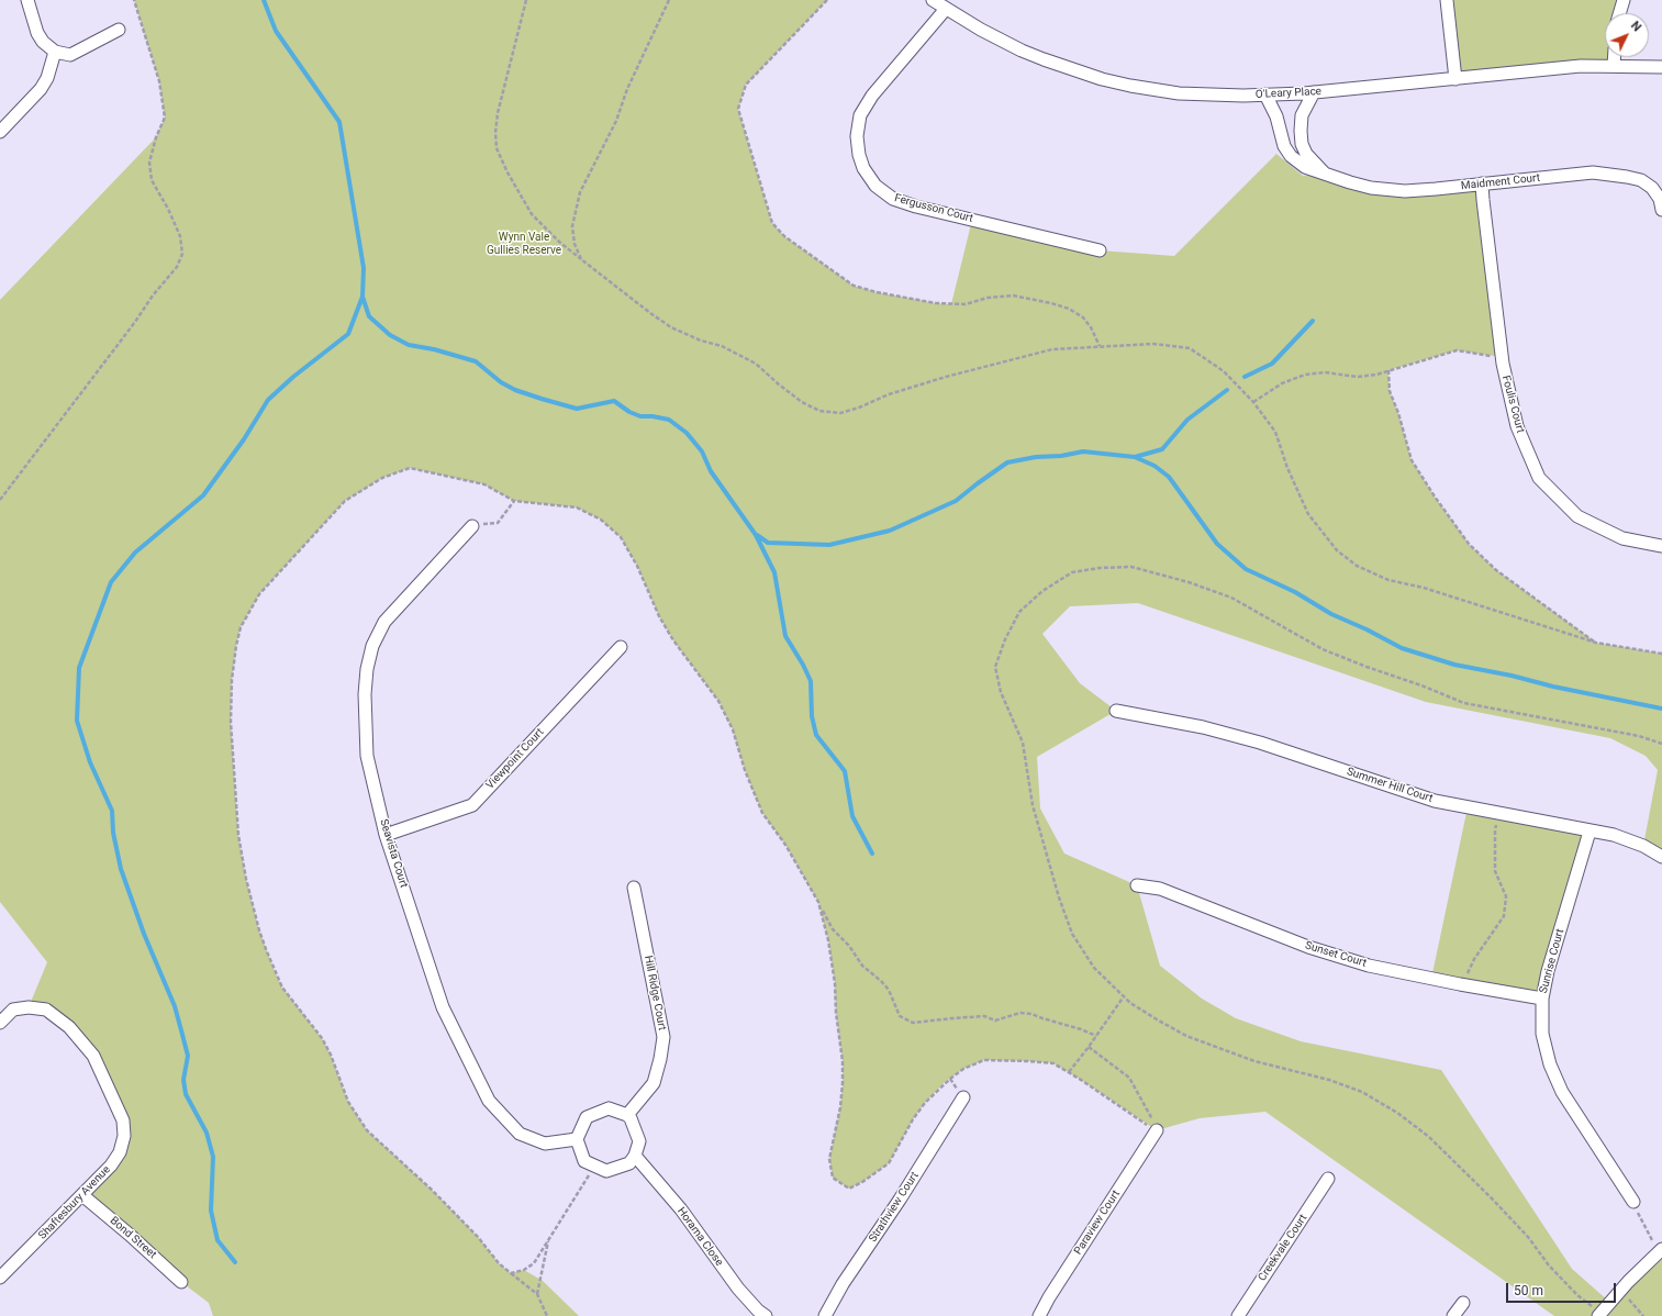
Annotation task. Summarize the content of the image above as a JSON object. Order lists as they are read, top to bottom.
{
  "streets": {
    "street": [
      "O'Leary Place",
      "Maidment Court",
      "Fergusson Court",
      "Foulis Court",
      "Viewpoint Court",
      "Summer Hill Court",
      "Seavista Court",
      "Sunset Court",
      "Sunrise Court",
      "Hill Ridge Court",
      "Shaftesbury Avenue",
      "Strathview Court",
      "Paraview Court",
      "Horama Close",
      "Bond Street",
      "Creekvale Court"
    ]
  },
  "crossings": [
    ["O'Leary Place", "Maidment Court"],
    ["O'Leary Place", "Fergusson Court"],
    ["Maidment Court", "Foulis Court"],
    ["Viewpoint Court", "Seavista Court"],
    ["Summer Hill Court", "Sunrise Court"],
    ["Seavista Court", "Hill Ridge Court"],
    ["Seavista Court", "Horama Close"],
    ["Sunset Court", "Sunrise Court"],
    ["Hill Ridge Court", "Horama Close"],
    ["Shaftesbury Avenue", "Bond Street"]
  ],
  "parks": ["Wynn Vale Gullies Reserve"],
  "scale_bar": "50 m",
  "north": "top right"
}
